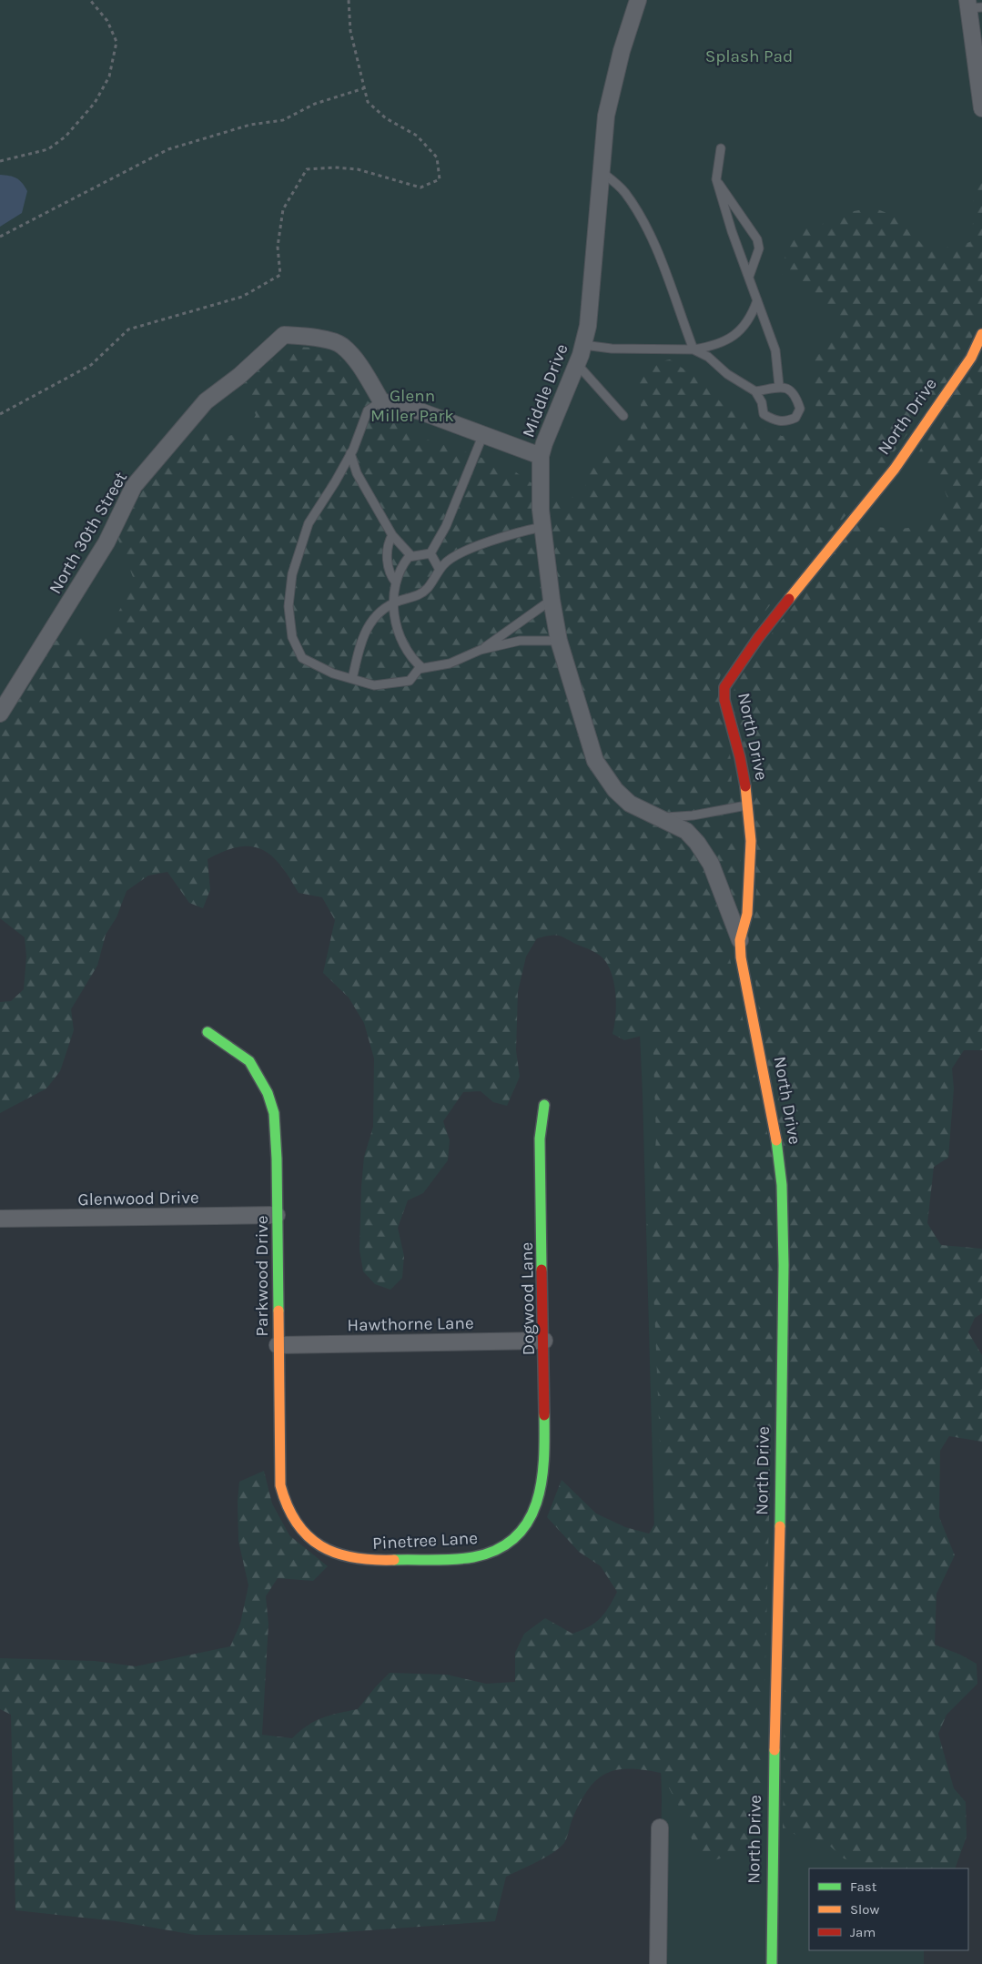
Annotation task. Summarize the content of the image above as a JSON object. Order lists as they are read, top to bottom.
{
  "streets": {
    "street": [
      "Middle Drive",
      "North Drive",
      "North 30th Street",
      "Glenwood Drive",
      "Parkwood Drive",
      "Dogwood Lane",
      "Hawthorne Lane",
      "Pinetree Lane"
    ]
  },
  "crossings": [
    ["Middle Drive", "North Drive"],
    ["Glenwood Drive", "Parkwood Drive"],
    ["Parkwood Drive", "Hawthorne Lane"],
    ["Parkwood Drive", "Pinetree Lane"],
    ["Dogwood Lane", "Hawthorne Lane"],
    ["Dogwood Lane", "Pinetree Lane"]
  ],
  "parks": ["Splash Pad", "Glenn Miller Park"],
  "legend": ["Fast", "Slow", "Jam"]
}
